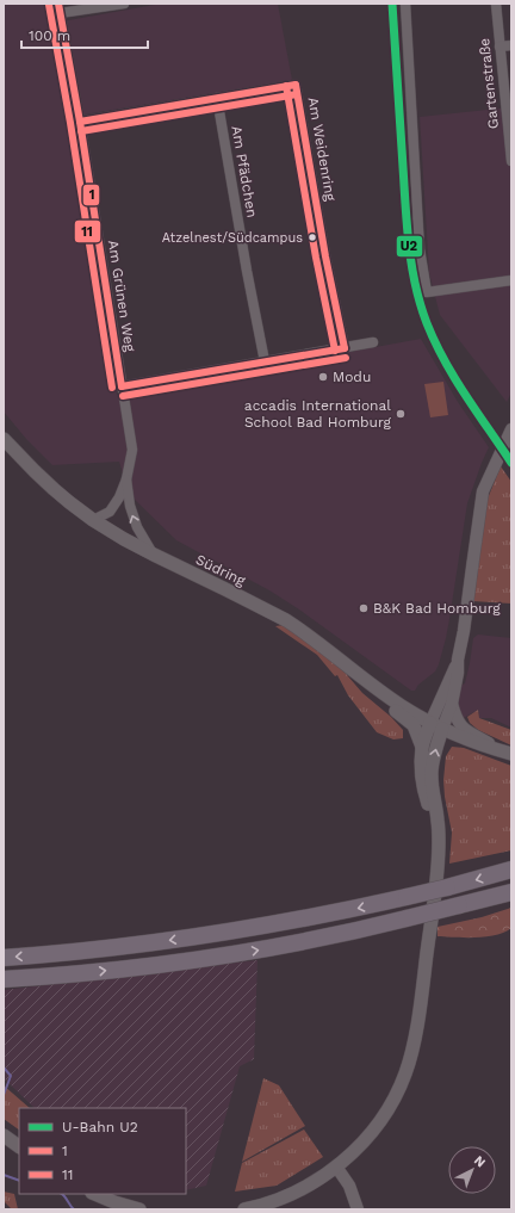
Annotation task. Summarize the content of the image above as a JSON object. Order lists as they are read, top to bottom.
{
  "streets": {
    "main road": ["Südring"],
    "street": [
      "Gartenstraße",
      "Am Weidenring",
      "Am Pfädchen",
      "Am Grünen Weg"
    ]
  },
  "crossings": [
    ["Am Weidenring", "Am Pfädchen"],
    ["Am Weidenring", "Am Grünen Weg"],
    ["Am Grünen Weg", "Südring"]
  ],
  "places": [
    "Atzelnest/Südcampus",
    "Modu",
    "accadis International School Bad Homburg",
    "B&K Bad Homburg"
  ],
  "lines": ["metro line U2", "transit line 1", "transit line 11"],
  "legend": ["U-Bahn U2", "1", "11"],
  "scale_bar": "100 m",
  "north": "top right"
}
